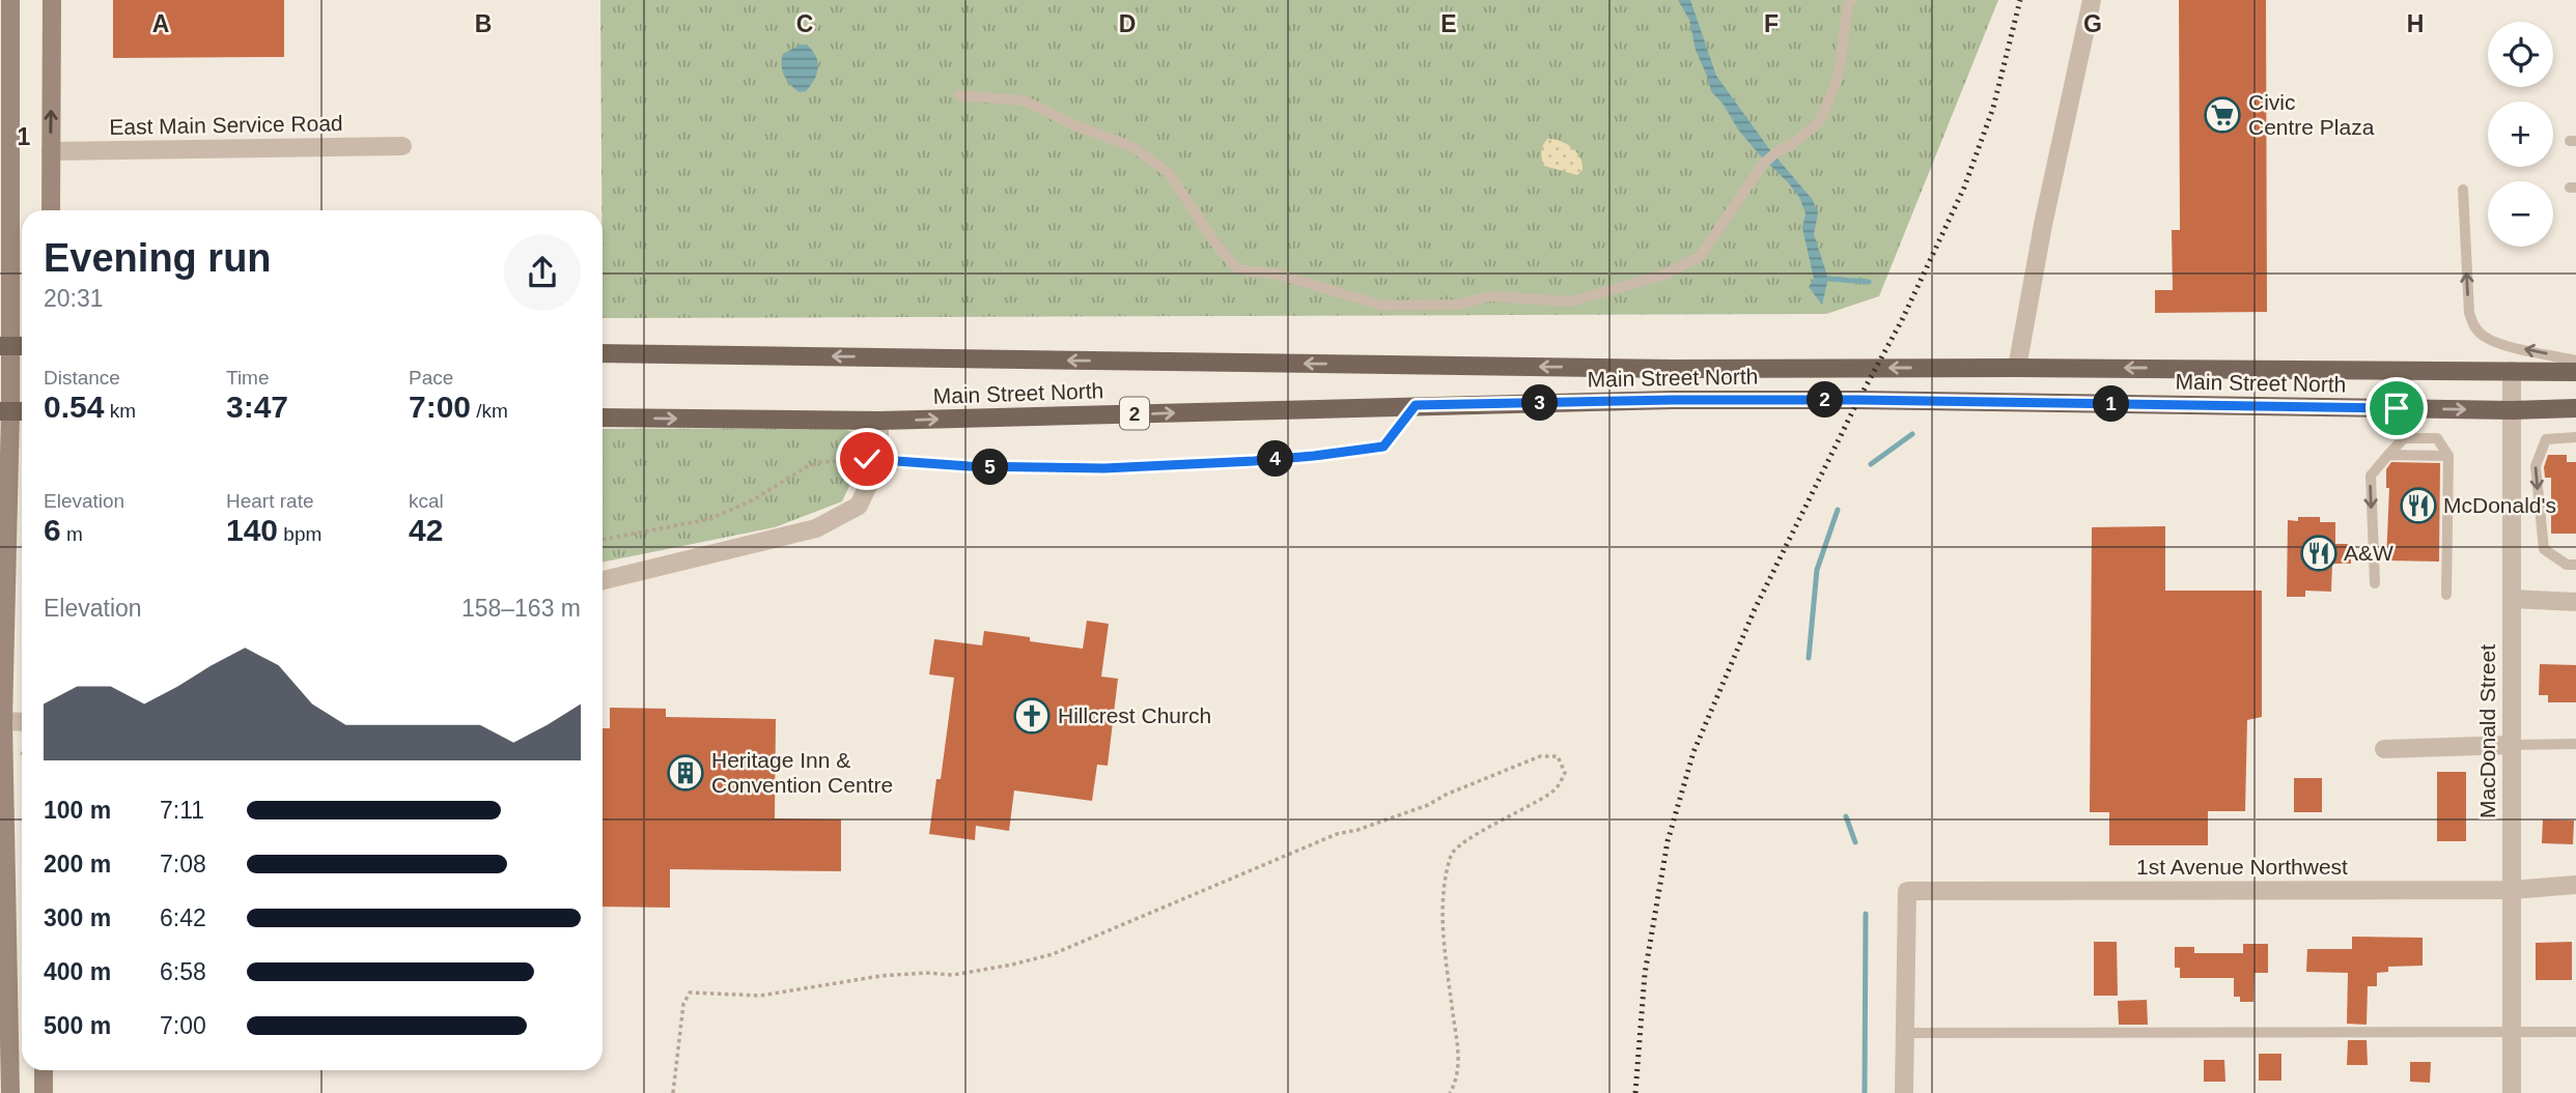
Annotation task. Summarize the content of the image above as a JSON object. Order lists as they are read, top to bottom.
{
  "streets": {
    "main road": ["Main Street North", "2"],
    "street": ["East Main Service Road", "MacDonald Street", "1st Avenue Northwest"]
  },
  "crossings": [
    ["Main Street North", "MacDonald Street"],
    ["MacDonald Street", "1st Avenue Northwest"]
  ],
  "places": {
    "supermarket": ["Civic Centre Plaza"],
    "restaurant": ["McDonald's", "A&W"],
    "church": ["Hillcrest Church"],
    "building": ["Heritage Inn & Convention Centre"]
  },
  "page": {
    "map_buttons": ["+", "−"],
    "heading": ["Evening run", "20:31"],
    "stats": [
      ["Distance", "0.54 km"],
      ["Time", "3:47"],
      ["Pace", "7:00 /km"],
      ["Elevation", "6 m"],
      ["Heart rate", "140 bpm"],
      ["kcal", "42"]
    ],
    "pins": [
      "2",
      "3",
      "1",
      "4",
      "5"
    ],
    "chart": ["Elevation", "158–163 m"],
    "list": [
      {
        "name": "100 m",
        "note": "7:11"
      },
      {
        "name": "200 m",
        "note": "7:08"
      },
      {
        "name": "300 m",
        "note": "6:42"
      },
      {
        "name": "400 m",
        "note": "6:58"
      },
      {
        "name": "500 m",
        "note": "7:00"
      }
    ]
  },
  "grid": {
    "columns": [
      "A",
      "B",
      "C",
      "D",
      "E",
      "F",
      "G",
      "H"
    ],
    "rows": ["1"]
  }
}
